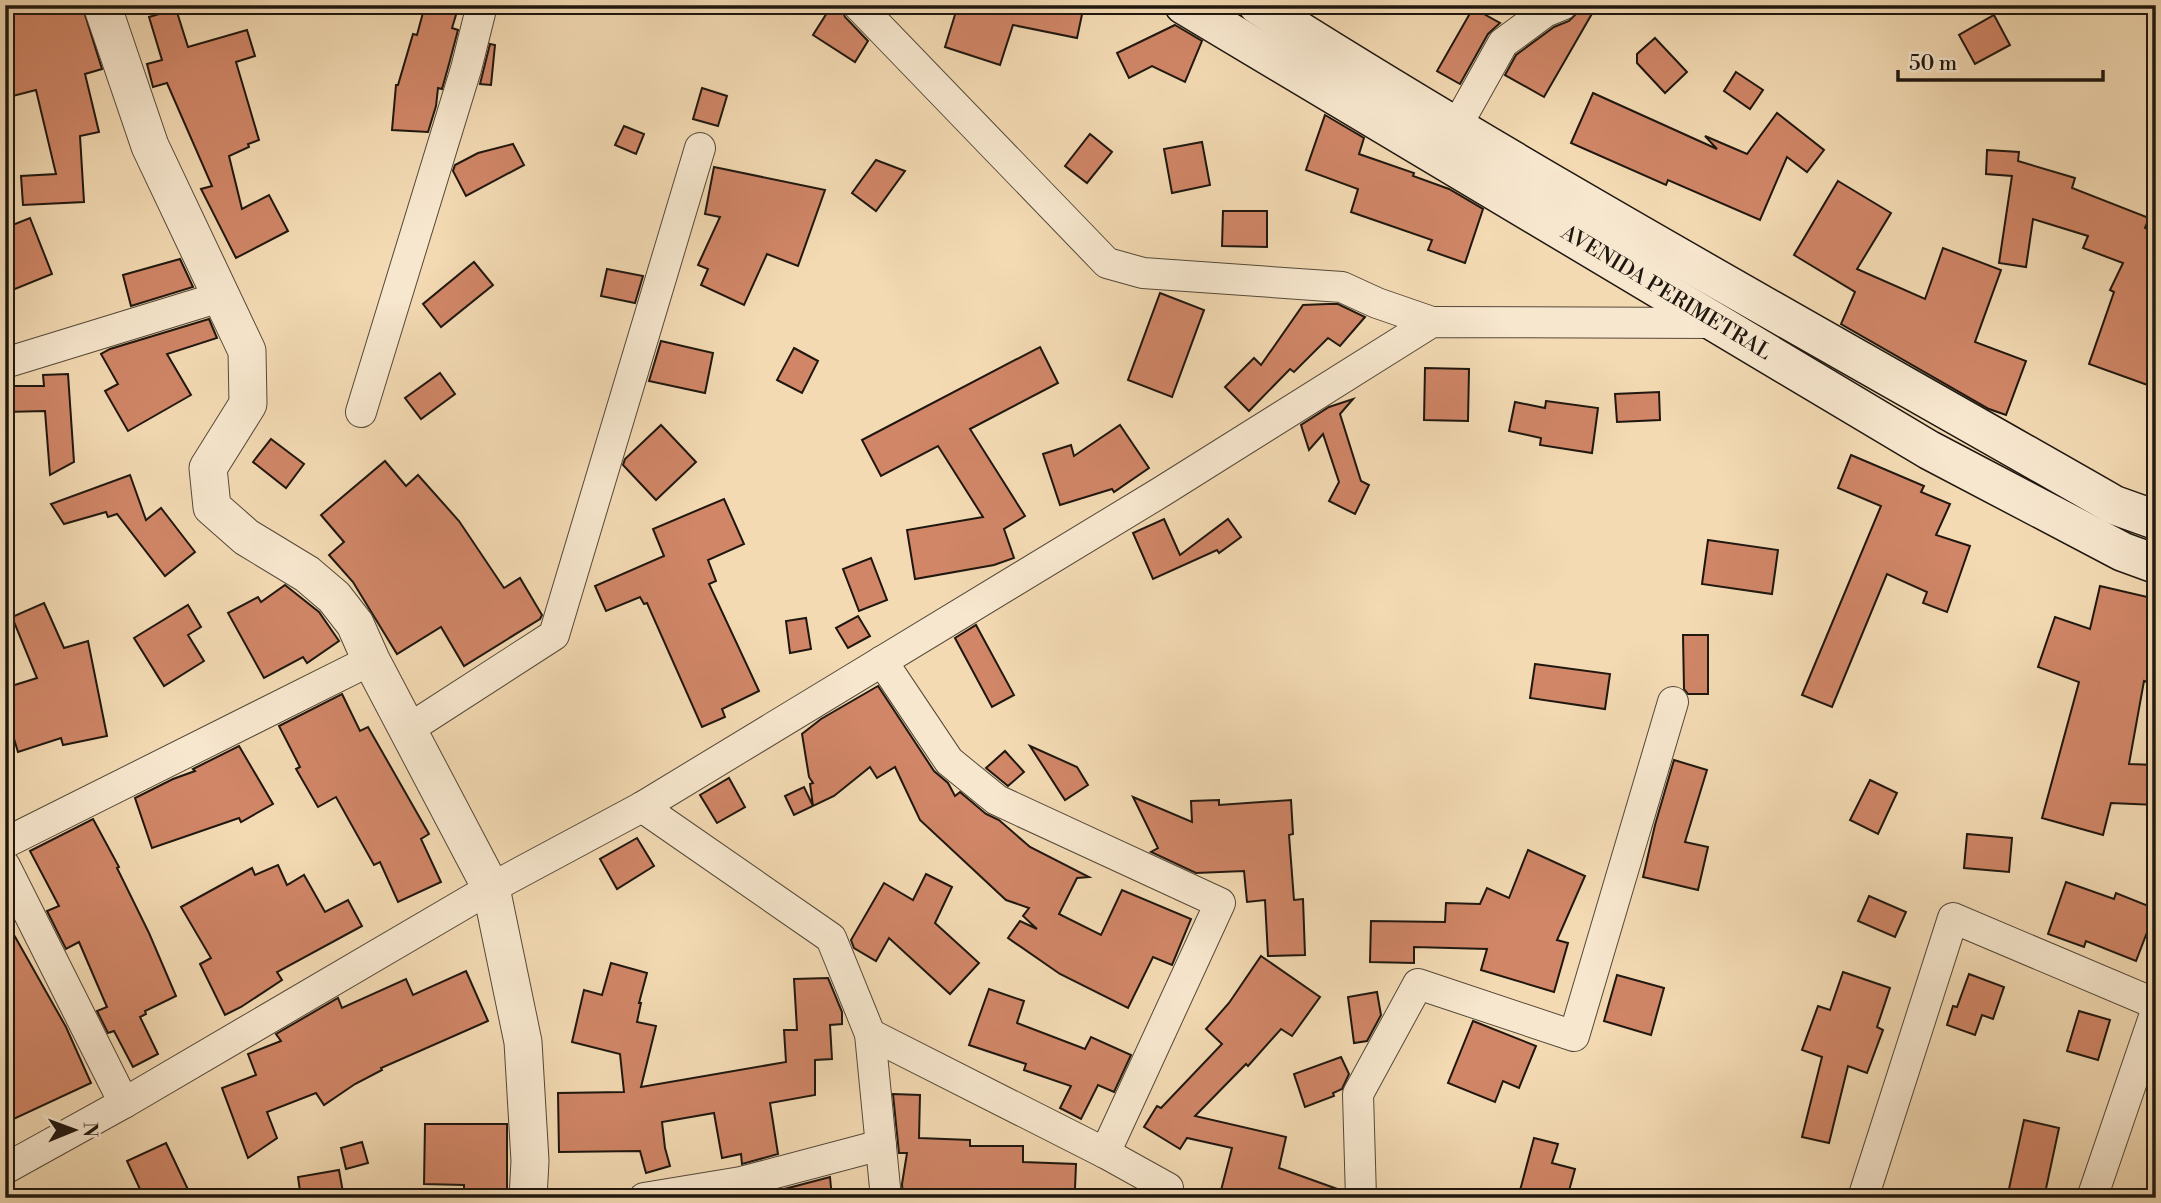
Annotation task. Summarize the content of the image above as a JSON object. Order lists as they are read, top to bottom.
{
  "streets": {
    "main road": ["AVENIDA PERIMETRAL"]
  },
  "scale_bar": "50 m",
  "north": "right"
}
